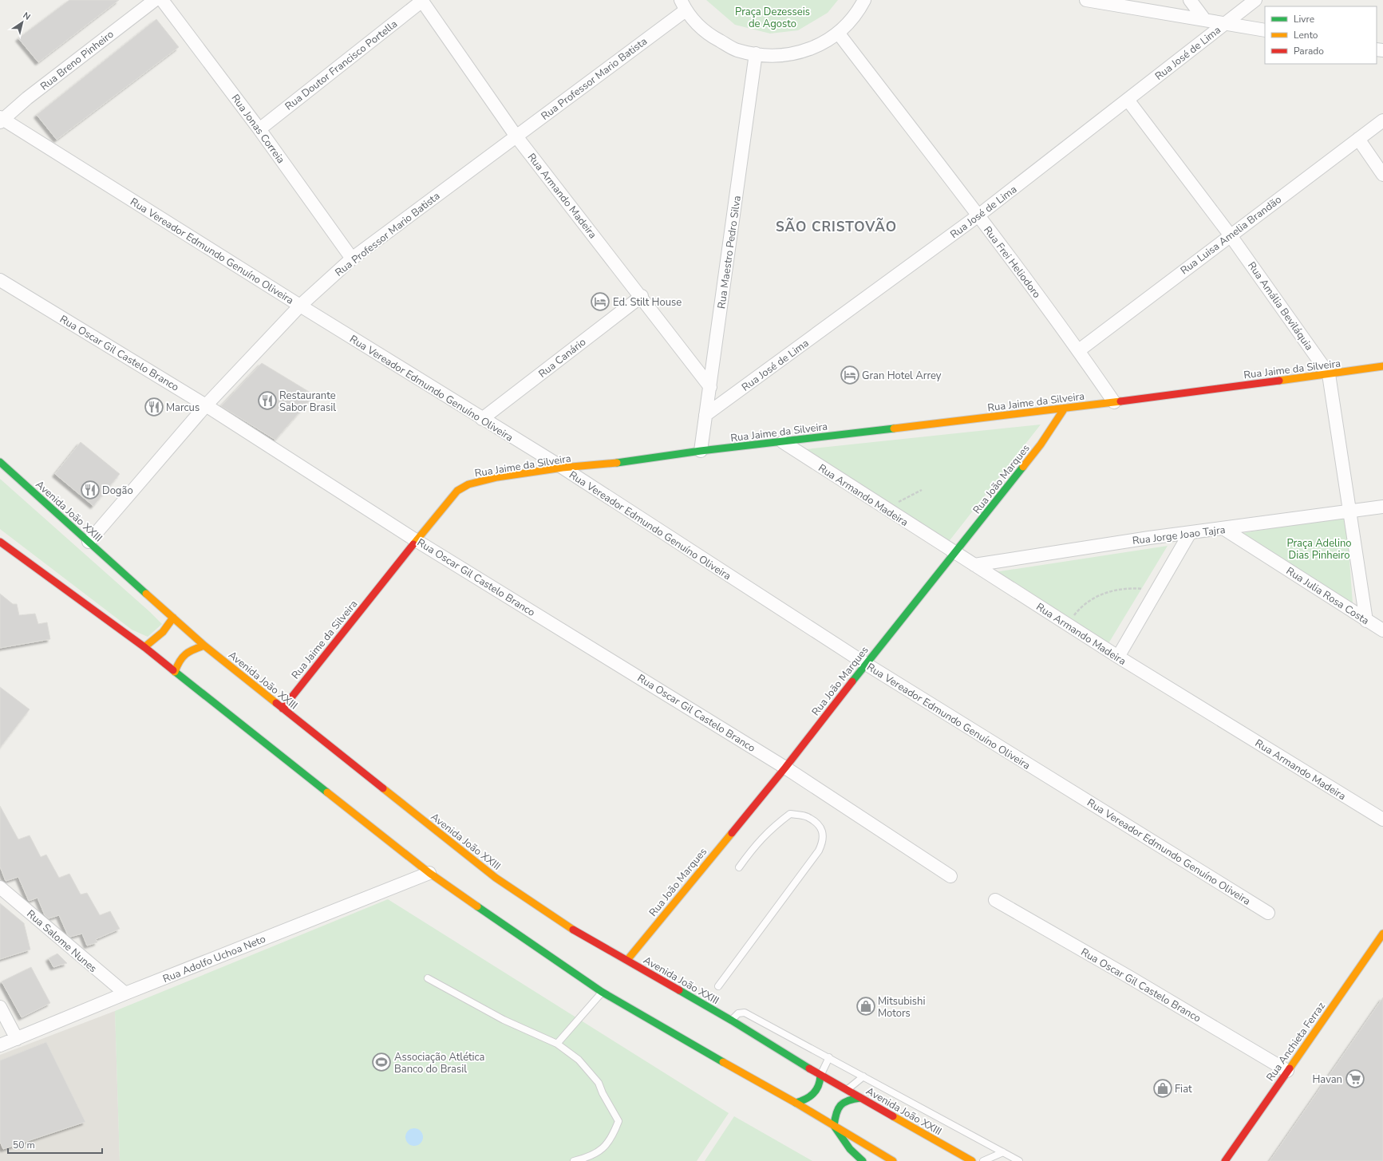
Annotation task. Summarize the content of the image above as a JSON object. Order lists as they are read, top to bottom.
{
  "streets": {
    "main road": [
      "Rua Jaime da Silveira",
      "Rua João Marques",
      "Avenida João XXIII",
      "Rua Anchieta Ferraz"
    ],
    "street": [
      "Rua José de Lima",
      "Rua Breno Pinheiro",
      "Rua Doutor Francisco Portella",
      "Rua Professor Mario Batista",
      "Rua Jonas Correia",
      "Rua Armando Madeira",
      "Rua Luisa Amelia Brandão",
      "Rua Vereador Edmundo Genuíno Oliveira",
      "Rua Maestro Pedro Silva",
      "Rua Frei Heliodoro",
      "Rua Amália Beviláquia",
      "Rua Oscar Gil Castelo Branco",
      "Rua Canário",
      "Rua Jorge Joao Tajra",
      "Rua Julia Rosa Costa",
      "Rua Salome Nunes",
      "Rua Adolfo Uchoa Neto"
    ]
  },
  "crossings": [
    ["Rua José de Lima", "Rua Maestro Pedro Silva"],
    ["Rua José de Lima", "Rua Frei Heliodoro"],
    ["Rua José de Lima", "Rua Amália Beviláquia"],
    ["Rua Breno Pinheiro", "Rua Vereador Edmundo Genuíno Oliveira"],
    ["Rua Doutor Francisco Portella", "Rua Jonas Correia"],
    ["Rua Doutor Francisco Portella", "Rua Armando Madeira"],
    ["Rua Professor Mario Batista", "Rua Jonas Correia"],
    ["Rua Professor Mario Batista", "Rua Armando Madeira"],
    ["Rua Professor Mario Batista", "Rua Vereador Edmundo Genuíno Oliveira"],
    ["Rua Professor Mario Batista", "Rua Oscar Gil Castelo Branco"],
    ["Rua Professor Mario Batista", "Avenida João XXIII"],
    ["Rua Armando Madeira", "Rua Maestro Pedro Silva"],
    ["Rua Armando Madeira", "Rua Canário"],
    ["Rua Armando Madeira", "Rua Jaime da Silveira"],
    ["Rua Armando Madeira", "Rua João Marques"],
    ["Rua Armando Madeira", "Rua Jorge Joao Tajra"],
    ["Rua Luisa Amelia Brandão", "Rua Frei Heliodoro"],
    ["Rua Luisa Amelia Brandão", "Rua Amália Beviláquia"],
    ["Rua Vereador Edmundo Genuíno Oliveira", "Rua Canário"],
    ["Rua Vereador Edmundo Genuíno Oliveira", "Rua Jaime da Silveira"],
    ["Rua Vereador Edmundo Genuíno Oliveira", "Rua João Marques"],
    ["Rua Maestro Pedro Silva", "Rua Jaime da Silveira"],
    ["Rua Frei Heliodoro", "Rua Jaime da Silveira"],
    ["Rua Amália Beviláquia", "Rua Jaime da Silveira"],
    ["Rua Amália Beviláquia", "Rua Jorge Joao Tajra"],
    ["Rua Amália Beviláquia", "Rua Julia Rosa Costa"],
    ["Rua Oscar Gil Castelo Branco", "Rua Jaime da Silveira"],
    ["Rua Oscar Gil Castelo Branco", "Rua João Marques"],
    ["Rua Oscar Gil Castelo Branco", "Rua Anchieta Ferraz"],
    ["Rua Jaime da Silveira", "Rua João Marques"],
    ["Rua Jaime da Silveira", "Avenida João XXIII"],
    ["Rua João Marques", "Avenida João XXIII"],
    ["Rua Jorge Joao Tajra", "Rua Julia Rosa Costa"],
    ["Rua Salome Nunes", "Rua Adolfo Uchoa Neto"]
  ],
  "districts": ["SÃO CRISTOVÃO"],
  "parks": ["Praça Dezesseis de Agosto", "Praça Adelino Dias Pinheiro"],
  "places": {
    "hotel": ["Ed. Stilt House", "Gran Hotel Arrey"],
    "restaurant": ["Restaurante Sabor Brasil", "Marcus", "Dogão"],
    "shop": ["Mitsubishi Motors", "Fiat"],
    "sports": ["Associação Atlética Banco do Brasil"],
    "supermarket": ["Havan"]
  },
  "legend": ["Livre", "Lento", "Parado"],
  "scale_bar": "50 m",
  "north": "top right"
}
